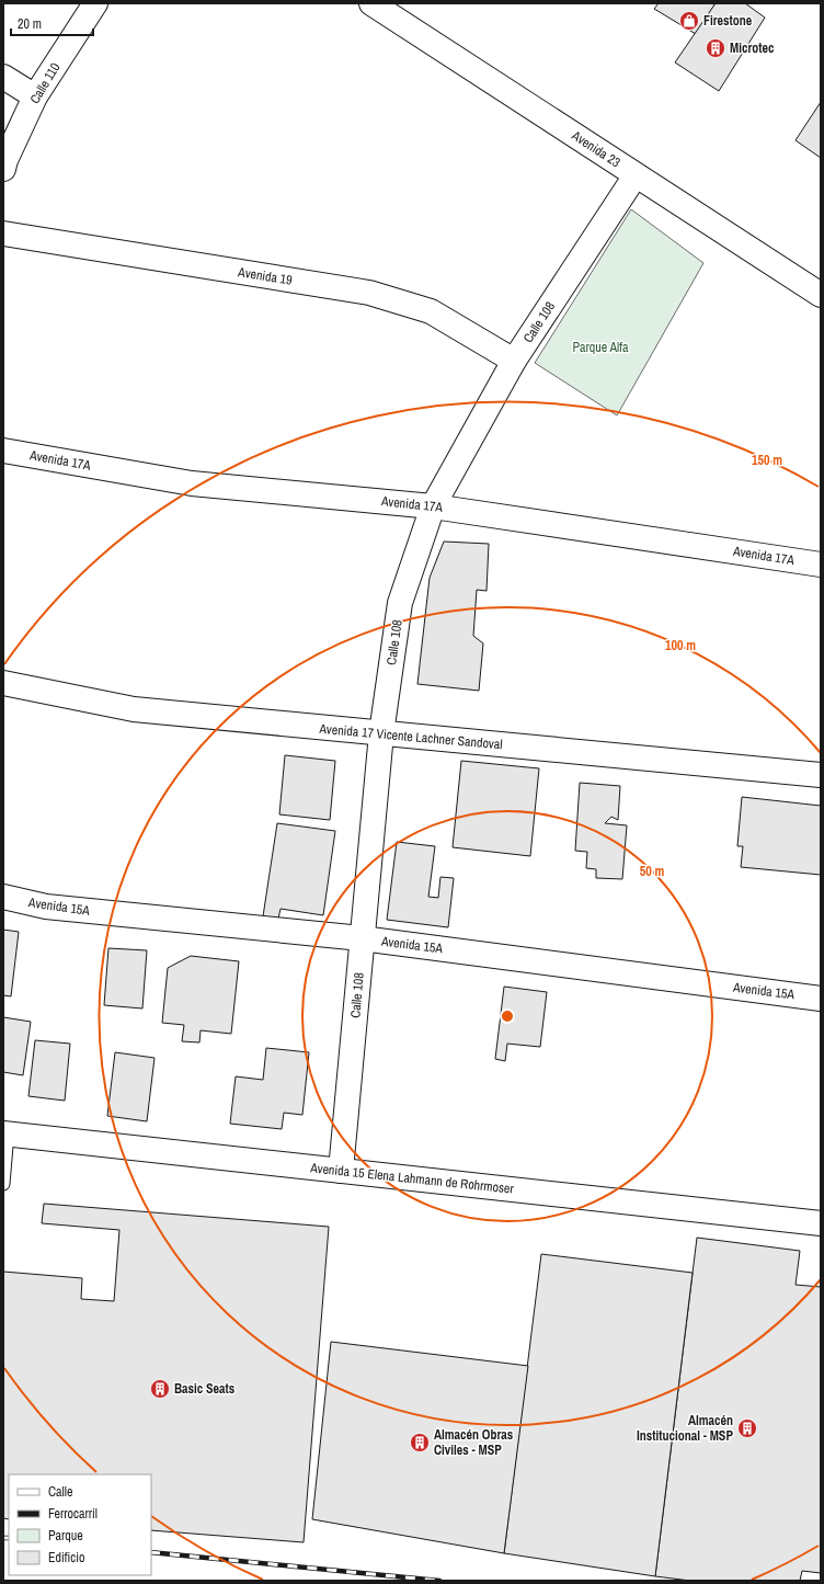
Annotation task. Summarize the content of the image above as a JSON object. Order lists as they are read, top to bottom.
{
  "streets": {
    "street": [
      "Calle 110",
      "Avenida 23",
      "Avenida 19",
      "Calle 108",
      "Avenida 17A",
      "Avenida 17 Vicente Lachner Sandoval",
      "Avenida 15A",
      "Avenida 15 Elena Lahmann de Rohrmoser"
    ]
  },
  "crossings": [
    ["Avenida 23", "Calle 108"],
    ["Avenida 19", "Calle 108"],
    ["Calle 108", "Avenida 17A"],
    ["Calle 108", "Avenida 17 Vicente Lachner Sandoval"],
    ["Calle 108", "Avenida 15A"],
    ["Calle 108", "Avenida 15 Elena Lahmann de Rohrmoser"]
  ],
  "parks": ["Parque Alfa"],
  "places": {
    "shop": ["Firestone"],
    "building": [
      "Microtec",
      "Basic Seats",
      "Almacén Institucional - MSP",
      "Almacén Obras Civiles - MSP"
    ]
  },
  "legend": [
    "Calle",
    "Ferrocarril",
    "Parque",
    "Edificio"
  ],
  "scale_bar": "20 m",
  "rings": ["150 m", "100 m", "50 m"]
}
